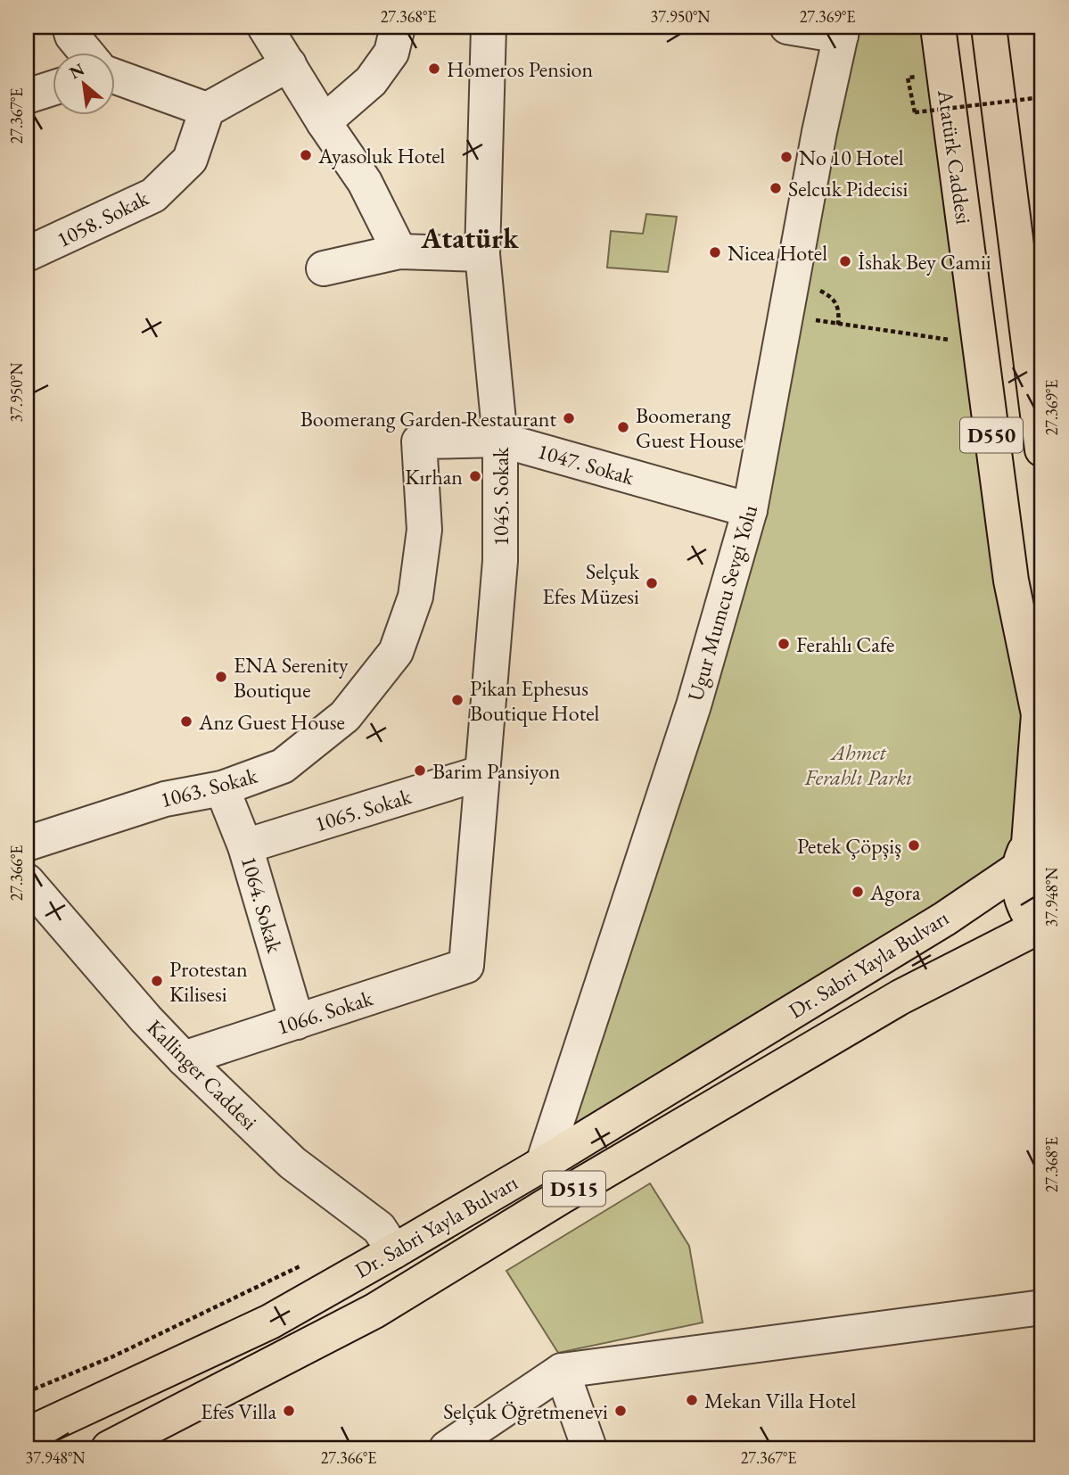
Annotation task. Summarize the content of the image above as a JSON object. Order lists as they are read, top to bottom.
{
  "streets": {
    "highway": [
      "Atatürk Caddesi",
      "D550",
      "Dr. Sabri Yayla Bulvarı",
      "D515"
    ],
    "street": [
      "1058. Sokak",
      "1047. Sokak",
      "1045. Sokak",
      "Ugur Mumcu Sevgi Yolu",
      "1063. Sokak",
      "1065. Sokak",
      "1064. Sokak",
      "1066. Sokak",
      "Kallinger Caddesi"
    ]
  },
  "crossings": [
    ["Atatürk Caddesi", "Dr. Sabri Yayla Bulvarı"],
    ["1047. Sokak", "1045. Sokak"],
    ["1047. Sokak", "Ugur Mumcu Sevgi Yolu"],
    ["1047. Sokak", "1063. Sokak"],
    ["1045. Sokak", "1065. Sokak"],
    ["1045. Sokak", "1066. Sokak"],
    ["Ugur Mumcu Sevgi Yolu", "Dr. Sabri Yayla Bulvarı"],
    ["1063. Sokak", "1064. Sokak"],
    ["1065. Sokak", "1064. Sokak"],
    ["1064. Sokak", "1066. Sokak"],
    ["Dr. Sabri Yayla Bulvarı", "Kallinger Caddesi"],
    ["1066. Sokak", "Kallinger Caddesi"]
  ],
  "districts": ["Atatürk"],
  "parks": ["Ahmet Ferahlı Parkı"],
  "places": [
    "Homeros Pension",
    "Ayasoluk Hotel",
    "No 10 Hotel",
    "Selcuk Pidecisi",
    "Nicea Hotel",
    "İshak Bey Camii",
    "Boomerang Garden Restaurant",
    "Boomerang Guest House",
    "Kırhan",
    "Selçuk Efes Müzesi",
    "Ferahlı Cafe",
    "ENA Serenity Boutique",
    "Pikan Ephesus Boutique Hotel",
    "Anz Guest House",
    "Barim Pansiyon",
    "Petek Çöpşiş",
    "Agora",
    "Protestan Kilisesi",
    "Mekan Villa Hotel",
    "Efes Villa",
    "Selçuk Öğretmenevi"
  ],
  "north": "top left",
  "coordinates": [
    "27.368°E",
    "37.950°N",
    "27.369°E",
    "27.367°E",
    "27.366°E",
    "37.948°N"
  ]
}
